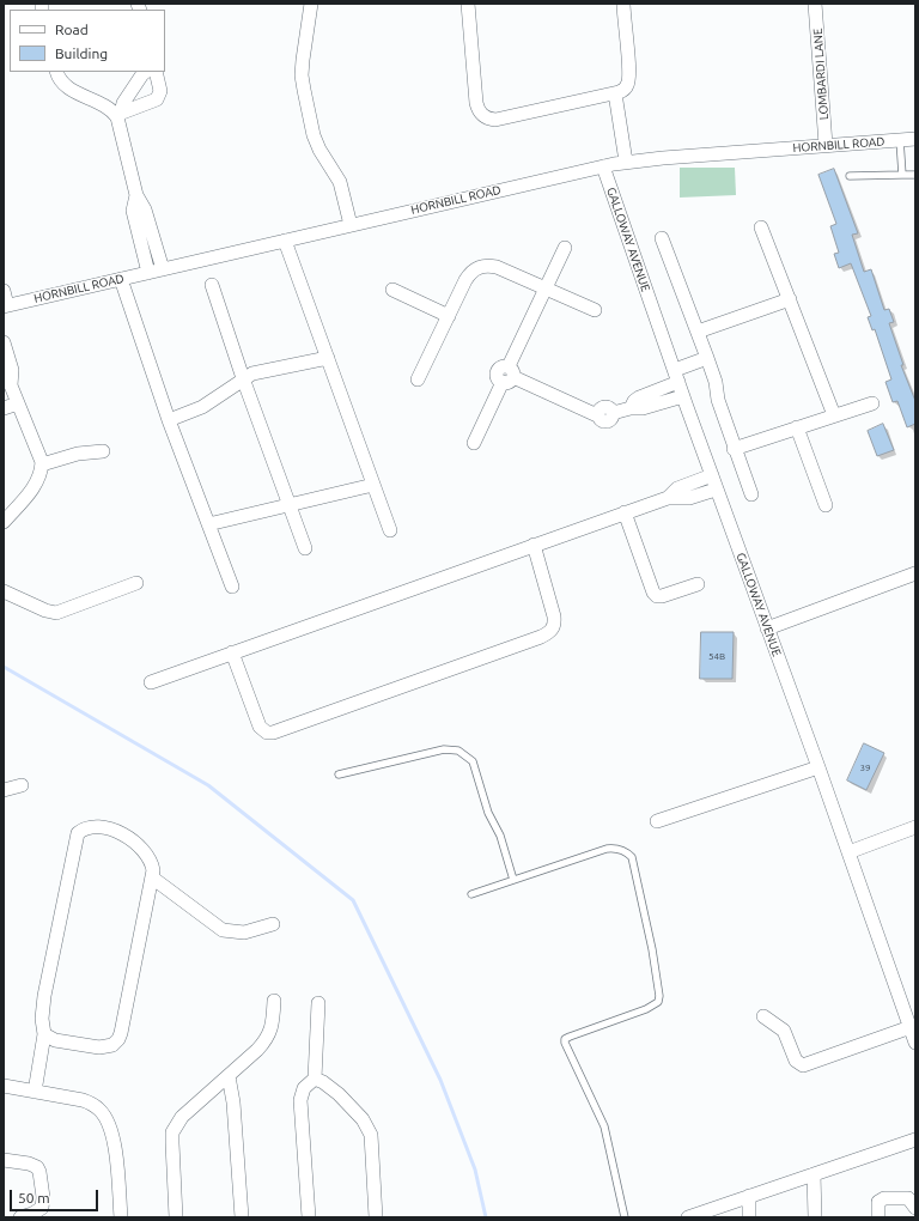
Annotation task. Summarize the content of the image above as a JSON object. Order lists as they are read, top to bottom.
{
  "streets": {
    "street": ["LOMBARDI LANE", "HORNBILL ROAD", "GALLOWAY AVENUE"]
  },
  "crossings": [
    ["LOMBARDI LANE", "HORNBILL ROAD"],
    ["HORNBILL ROAD", "GALLOWAY AVENUE"]
  ],
  "house_numbers": ["54B", "39"],
  "legend": ["Road", "Building"],
  "scale_bar": "50 m"
}
